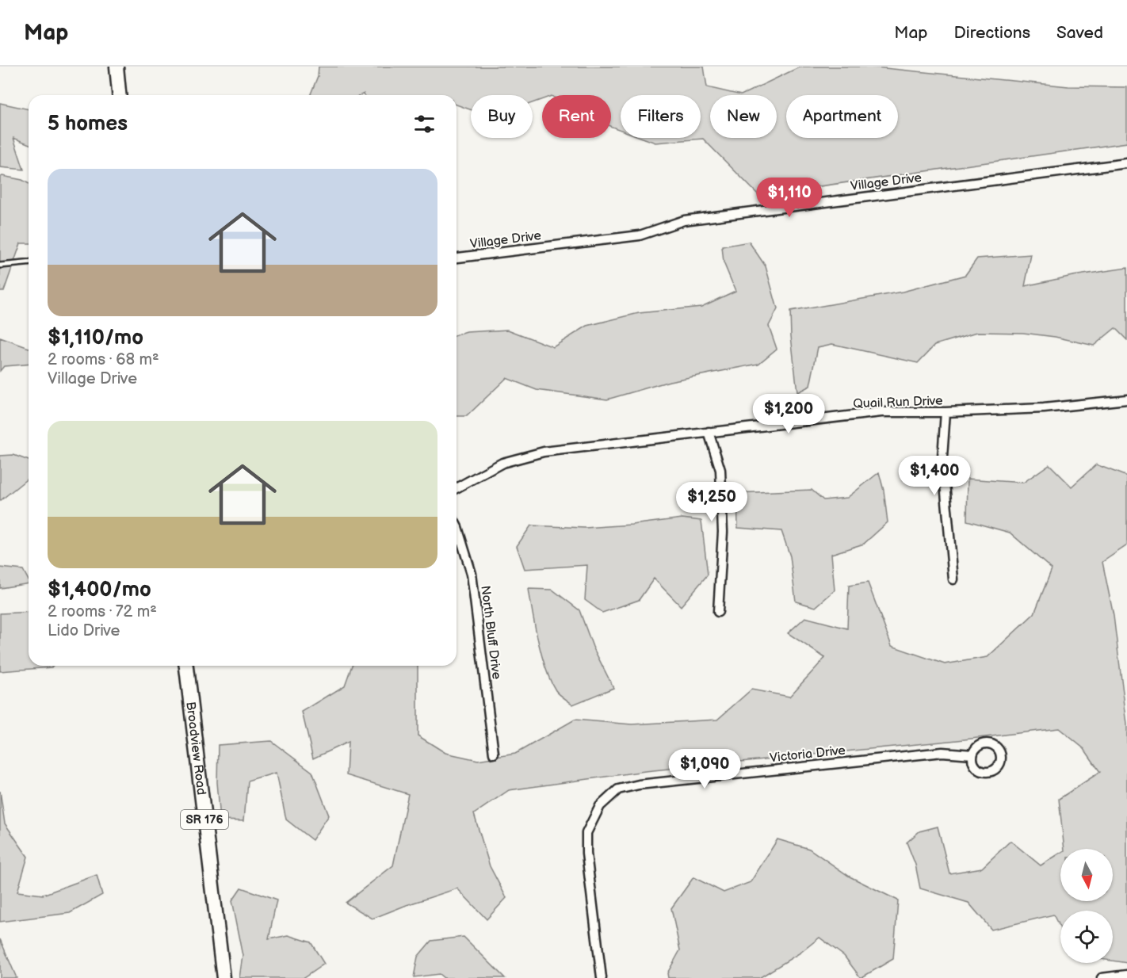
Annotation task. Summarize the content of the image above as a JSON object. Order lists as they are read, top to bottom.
{
  "streets": {
    "main road": ["Broadview Road", "SR 176"],
    "street": [
      "Village Drive",
      "Quail Run Drive",
      "North Bluff Drive",
      "Victoria Drive"
    ]
  },
  "north": "bottom",
  "page": {
    "header": "Map",
    "nav": ["Map", "Directions", "Saved"],
    "chip": [
      "Buy",
      "Rent",
      "Filters",
      "New",
      "Apartment"
    ],
    "heading": "5 homes",
    "list": [
      {
        "name": "$1,110/mo",
        "note": "2 rooms · 68 m² · Village Drive"
      },
      {
        "name": "$1,400/mo",
        "note": "2 rooms · 72 m² · Lido Drive"
      }
    ],
    "price": [
      "$1,110",
      "$1,200",
      "$1,400",
      "$1,250",
      "$1,090"
    ]
  }
}
